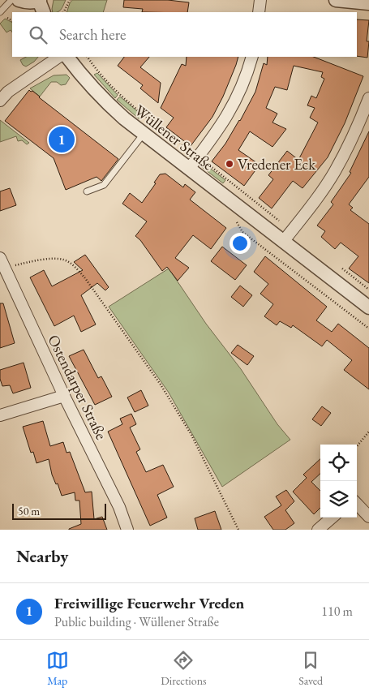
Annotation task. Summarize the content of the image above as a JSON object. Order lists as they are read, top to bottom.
{
  "streets": {
    "street": ["Wüllener Straße", "Ostendarper Straße"]
  },
  "places": ["Vredener Eck"],
  "scale_bar": "50 m",
  "page": {
    "search": "Search here",
    "pins": "1",
    "scale": "50 m",
    "heading": "Nearby",
    "list": [
      {
        "mark": "1",
        "name": "Freiwillige Feuerwehr Vreden",
        "note": "Public building · Wüllener Straße",
        "value": "110 m"
      }
    ],
    "nav": ["Map", "Directions", "Saved"]
  }
}
